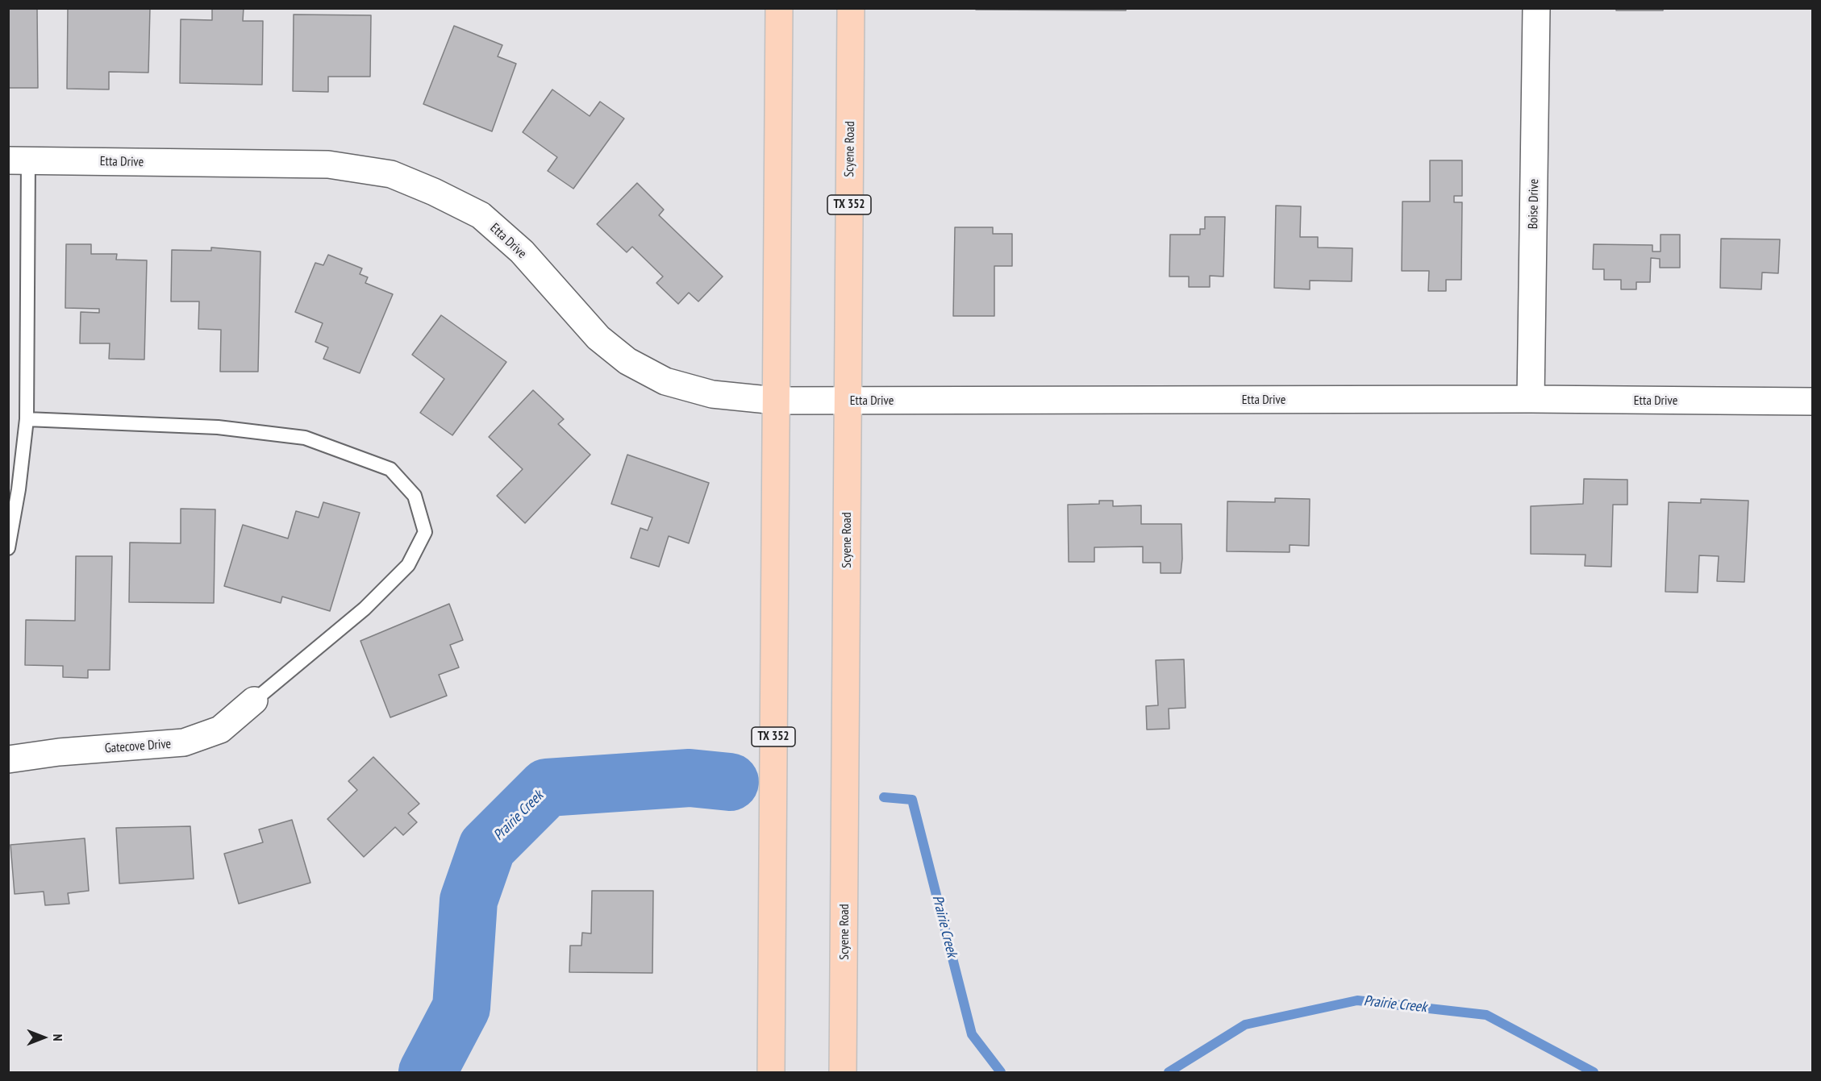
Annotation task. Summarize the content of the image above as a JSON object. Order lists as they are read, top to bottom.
{
  "streets": {
    "main road": ["Scyene Road", "TX 352"],
    "street": ["Etta Drive", "Boise Drive", "Gatecove Drive"]
  },
  "crossings": [
    ["Scyene Road", "Etta Drive"],
    ["Etta Drive", "Boise Drive"],
    ["Etta Drive", "TX 352"]
  ],
  "water": ["Prairie Creek"],
  "north": "right"
}
